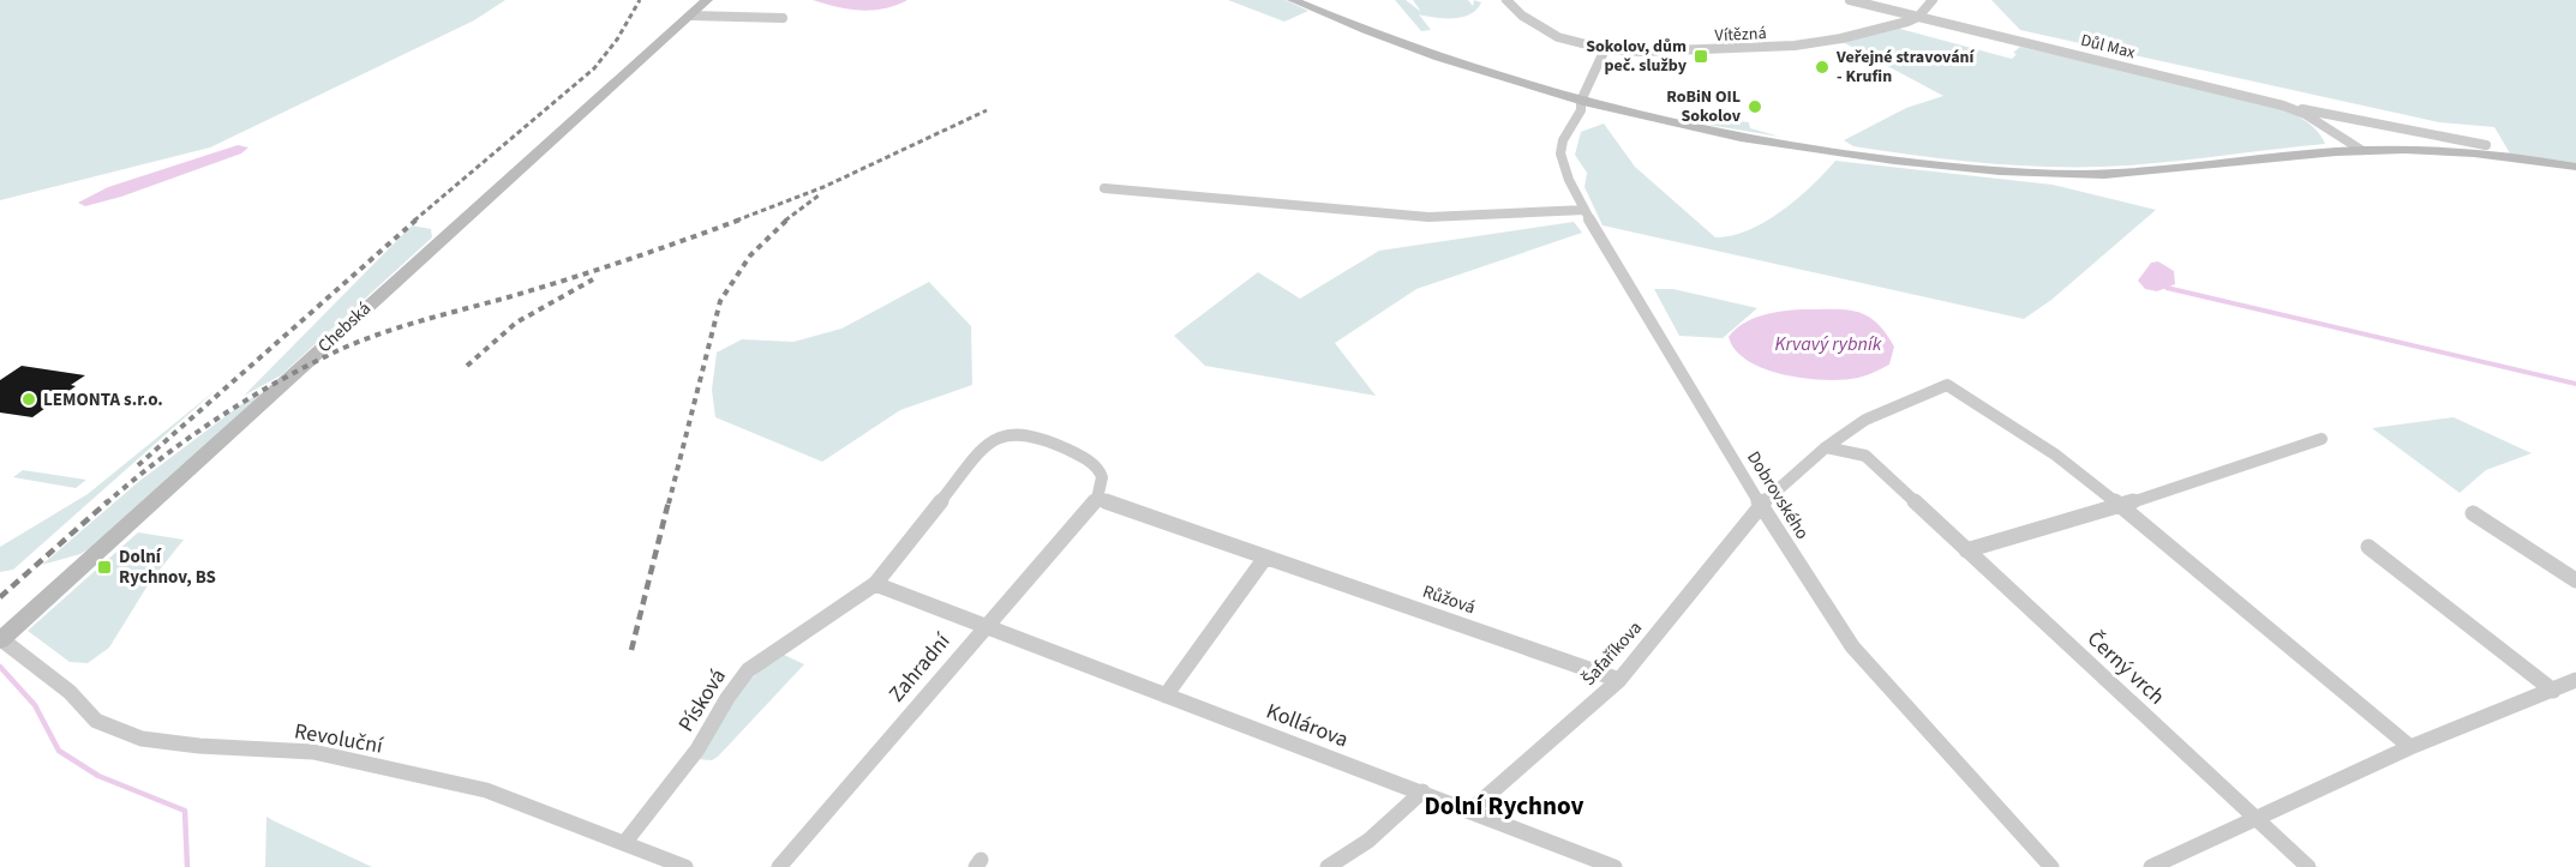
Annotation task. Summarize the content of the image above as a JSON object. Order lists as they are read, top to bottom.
{
  "streets": {
    "main road": ["Chebská"],
    "street": [
      "Vítězná",
      "Důl Max",
      "Dobrovského",
      "Růžová",
      "Šafaříkova",
      "Zahradní",
      "Černý vrch",
      "Písková",
      "Kollárova",
      "Revoluční"
    ]
  },
  "crossings": [
    ["Vítězná", "Důl Max"],
    ["Vítězná", "Dobrovského"],
    ["Chebská", "Revoluční"],
    ["Dobrovského", "Šafaříkova"],
    ["Růžová", "Šafaříkova"],
    ["Růžová", "Zahradní"],
    ["Růžová", "Písková"],
    ["Šafaříkova", "Kollárova"],
    ["Zahradní", "Písková"],
    ["Zahradní", "Kollárova"],
    ["Písková", "Revoluční"]
  ],
  "districts": ["Dolní Rychnov"],
  "water": ["Krvavý rybník"],
  "places": {
    "transit": ["Sokolov, dům peč. služby", "Dolní Rychnov, BS"],
    "other": ["Veřejné stravování - Krufin", "RoBiN OIL Sokolov", "LEMONTA s.r.o."]
  }
}
